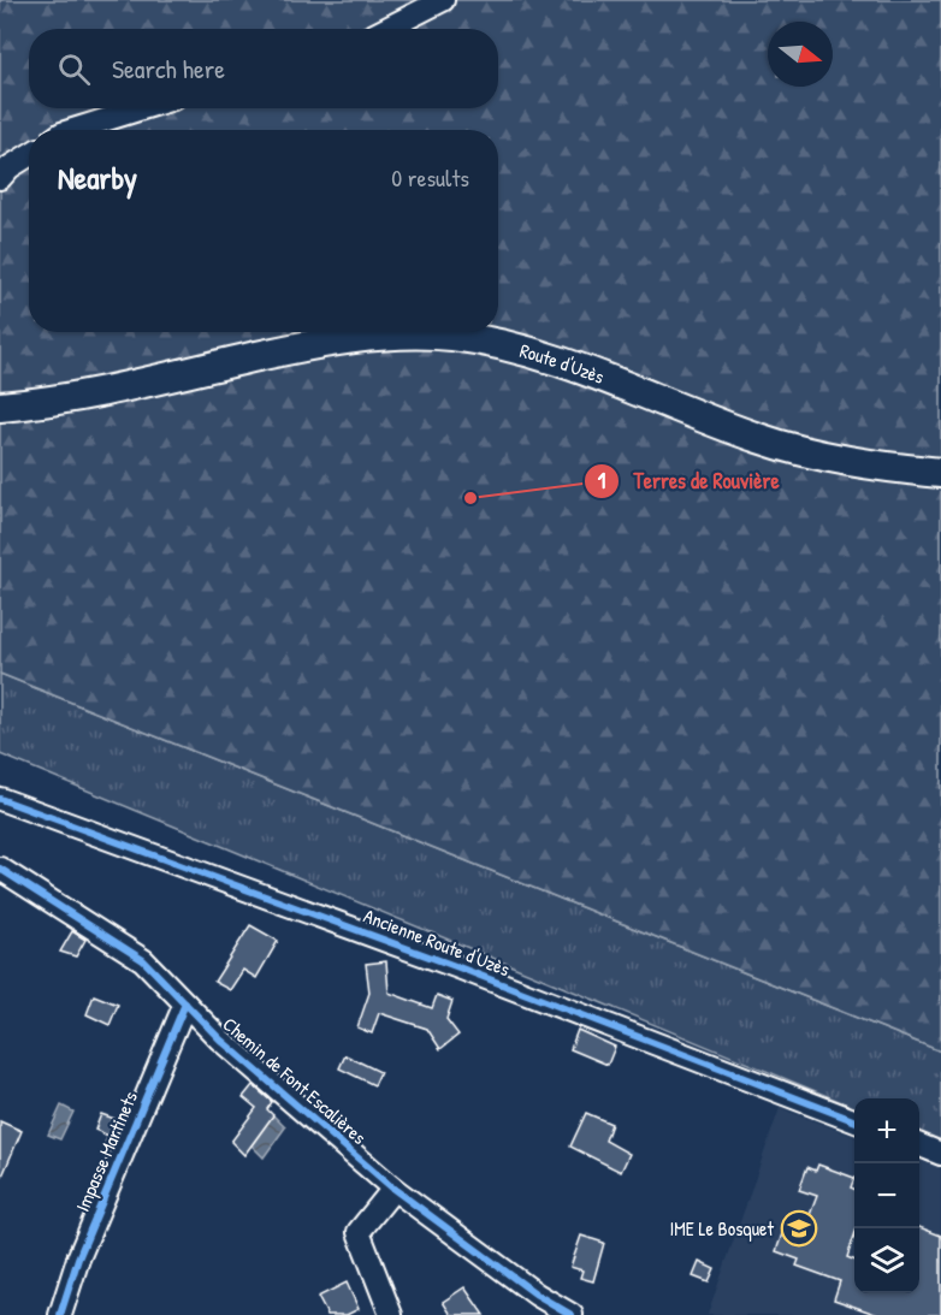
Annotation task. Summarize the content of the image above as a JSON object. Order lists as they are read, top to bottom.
{
  "streets": {
    "main road": ["Route d'Uzès"],
    "street": ["Ancienne Route d'Uzès", "Chemin de Font Escalières", "Impasse Martinets"]
  },
  "crossings": [
    ["Chemin de Font Escalières", "Impasse Martinets"]
  ],
  "places": {
    "other": ["Terres de Rouvière"],
    "school or university": ["IME Le Bosquet"]
  },
  "north": "right",
  "page": {
    "search": "Search here",
    "heading": ["Nearby", "0 results"],
    "map_buttons": ["+", "−"]
  }
}
